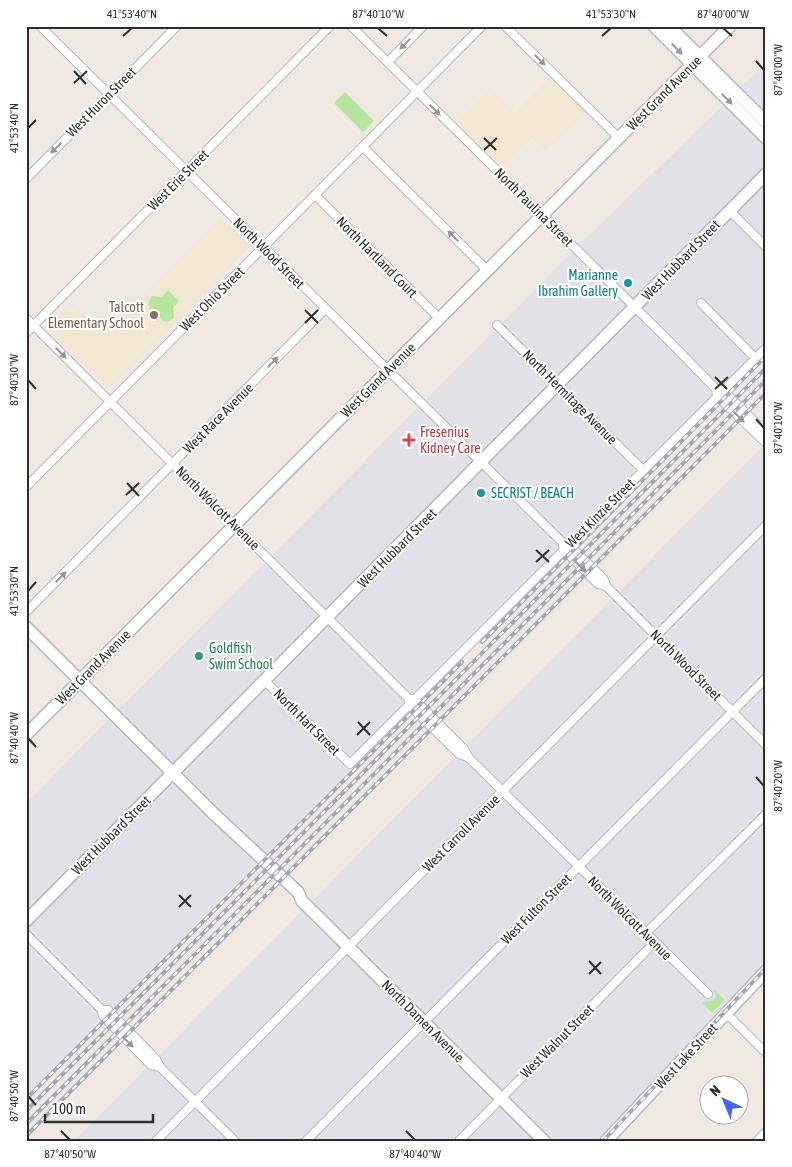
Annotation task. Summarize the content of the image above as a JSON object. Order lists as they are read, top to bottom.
{
  "streets": {
    "main road": [
      "West Grand Avenue",
      "West Hubbard Street",
      "North Damen Avenue",
      "West Lake Street"
    ],
    "street": [
      "West Huron Street",
      "West Erie Street",
      "North Paulina Street",
      "North Wood Street",
      "North Hartland Court",
      "West Ohio Street",
      "North Hermitage Avenue",
      "West Race Avenue",
      "North Wolcott Avenue",
      "West Kinzie Street",
      "North Hart Street",
      "West Carroll Avenue",
      "West Fulton Street",
      "West Walnut Street"
    ]
  },
  "crossings": [
    ["West Grand Avenue", "North Paulina Street"],
    ["West Grand Avenue", "North Wood Street"],
    ["West Grand Avenue", "North Hartland Court"],
    ["West Grand Avenue", "North Wolcott Avenue"],
    ["West Grand Avenue", "North Damen Avenue"],
    ["West Huron Street", "North Wood Street"],
    ["West Erie Street", "North Wood Street"],
    ["West Erie Street", "North Wolcott Avenue"],
    ["North Paulina Street", "West Hubbard Street"],
    ["North Paulina Street", "West Ohio Street"],
    ["North Paulina Street", "West Kinzie Street"],
    ["North Wood Street", "West Hubbard Street"],
    ["North Wood Street", "West Ohio Street"],
    ["North Wood Street", "West Race Avenue"],
    ["North Wood Street", "West Kinzie Street"],
    ["North Wood Street", "West Carroll Avenue"],
    ["North Wood Street", "West Fulton Street"],
    ["North Hartland Court", "West Ohio Street"],
    ["West Hubbard Street", "North Hermitage Avenue"],
    ["West Hubbard Street", "North Wolcott Avenue"],
    ["West Hubbard Street", "North Hart Street"],
    ["West Hubbard Street", "North Damen Avenue"],
    ["West Ohio Street", "North Wolcott Avenue"],
    ["North Hermitage Avenue", "West Kinzie Street"],
    ["West Race Avenue", "North Wolcott Avenue"],
    ["North Wolcott Avenue", "West Kinzie Street"],
    ["North Wolcott Avenue", "West Carroll Avenue"],
    ["North Wolcott Avenue", "West Fulton Street"],
    ["North Wolcott Avenue", "West Walnut Street"],
    ["West Kinzie Street", "North Hart Street"],
    ["West Carroll Avenue", "North Damen Avenue"],
    ["West Fulton Street", "North Damen Avenue"],
    ["North Damen Avenue", "West Walnut Street"]
  ],
  "one_way": ["West Huron Street", "North Paulina Street", "West Race Avenue"],
  "places": {
    "other": [
      "Marianne Ibrahim Gallery",
      "Talcott Elementary School",
      "SECRIST / BEACH",
      "Goldfish Swim School"
    ],
    "health": ["Fresenius Kidney Care"]
  },
  "scale_bar": "100 m",
  "north": "top left",
  "coordinates": [
    "41°53'40\"N",
    "87°40'10\"W",
    "41°53'30\"N",
    "87°40'00\"W",
    "87°40'30\"W",
    "87°40'40\"W",
    "87°40'20\"W",
    "87°40'50\"W"
  ]
}
